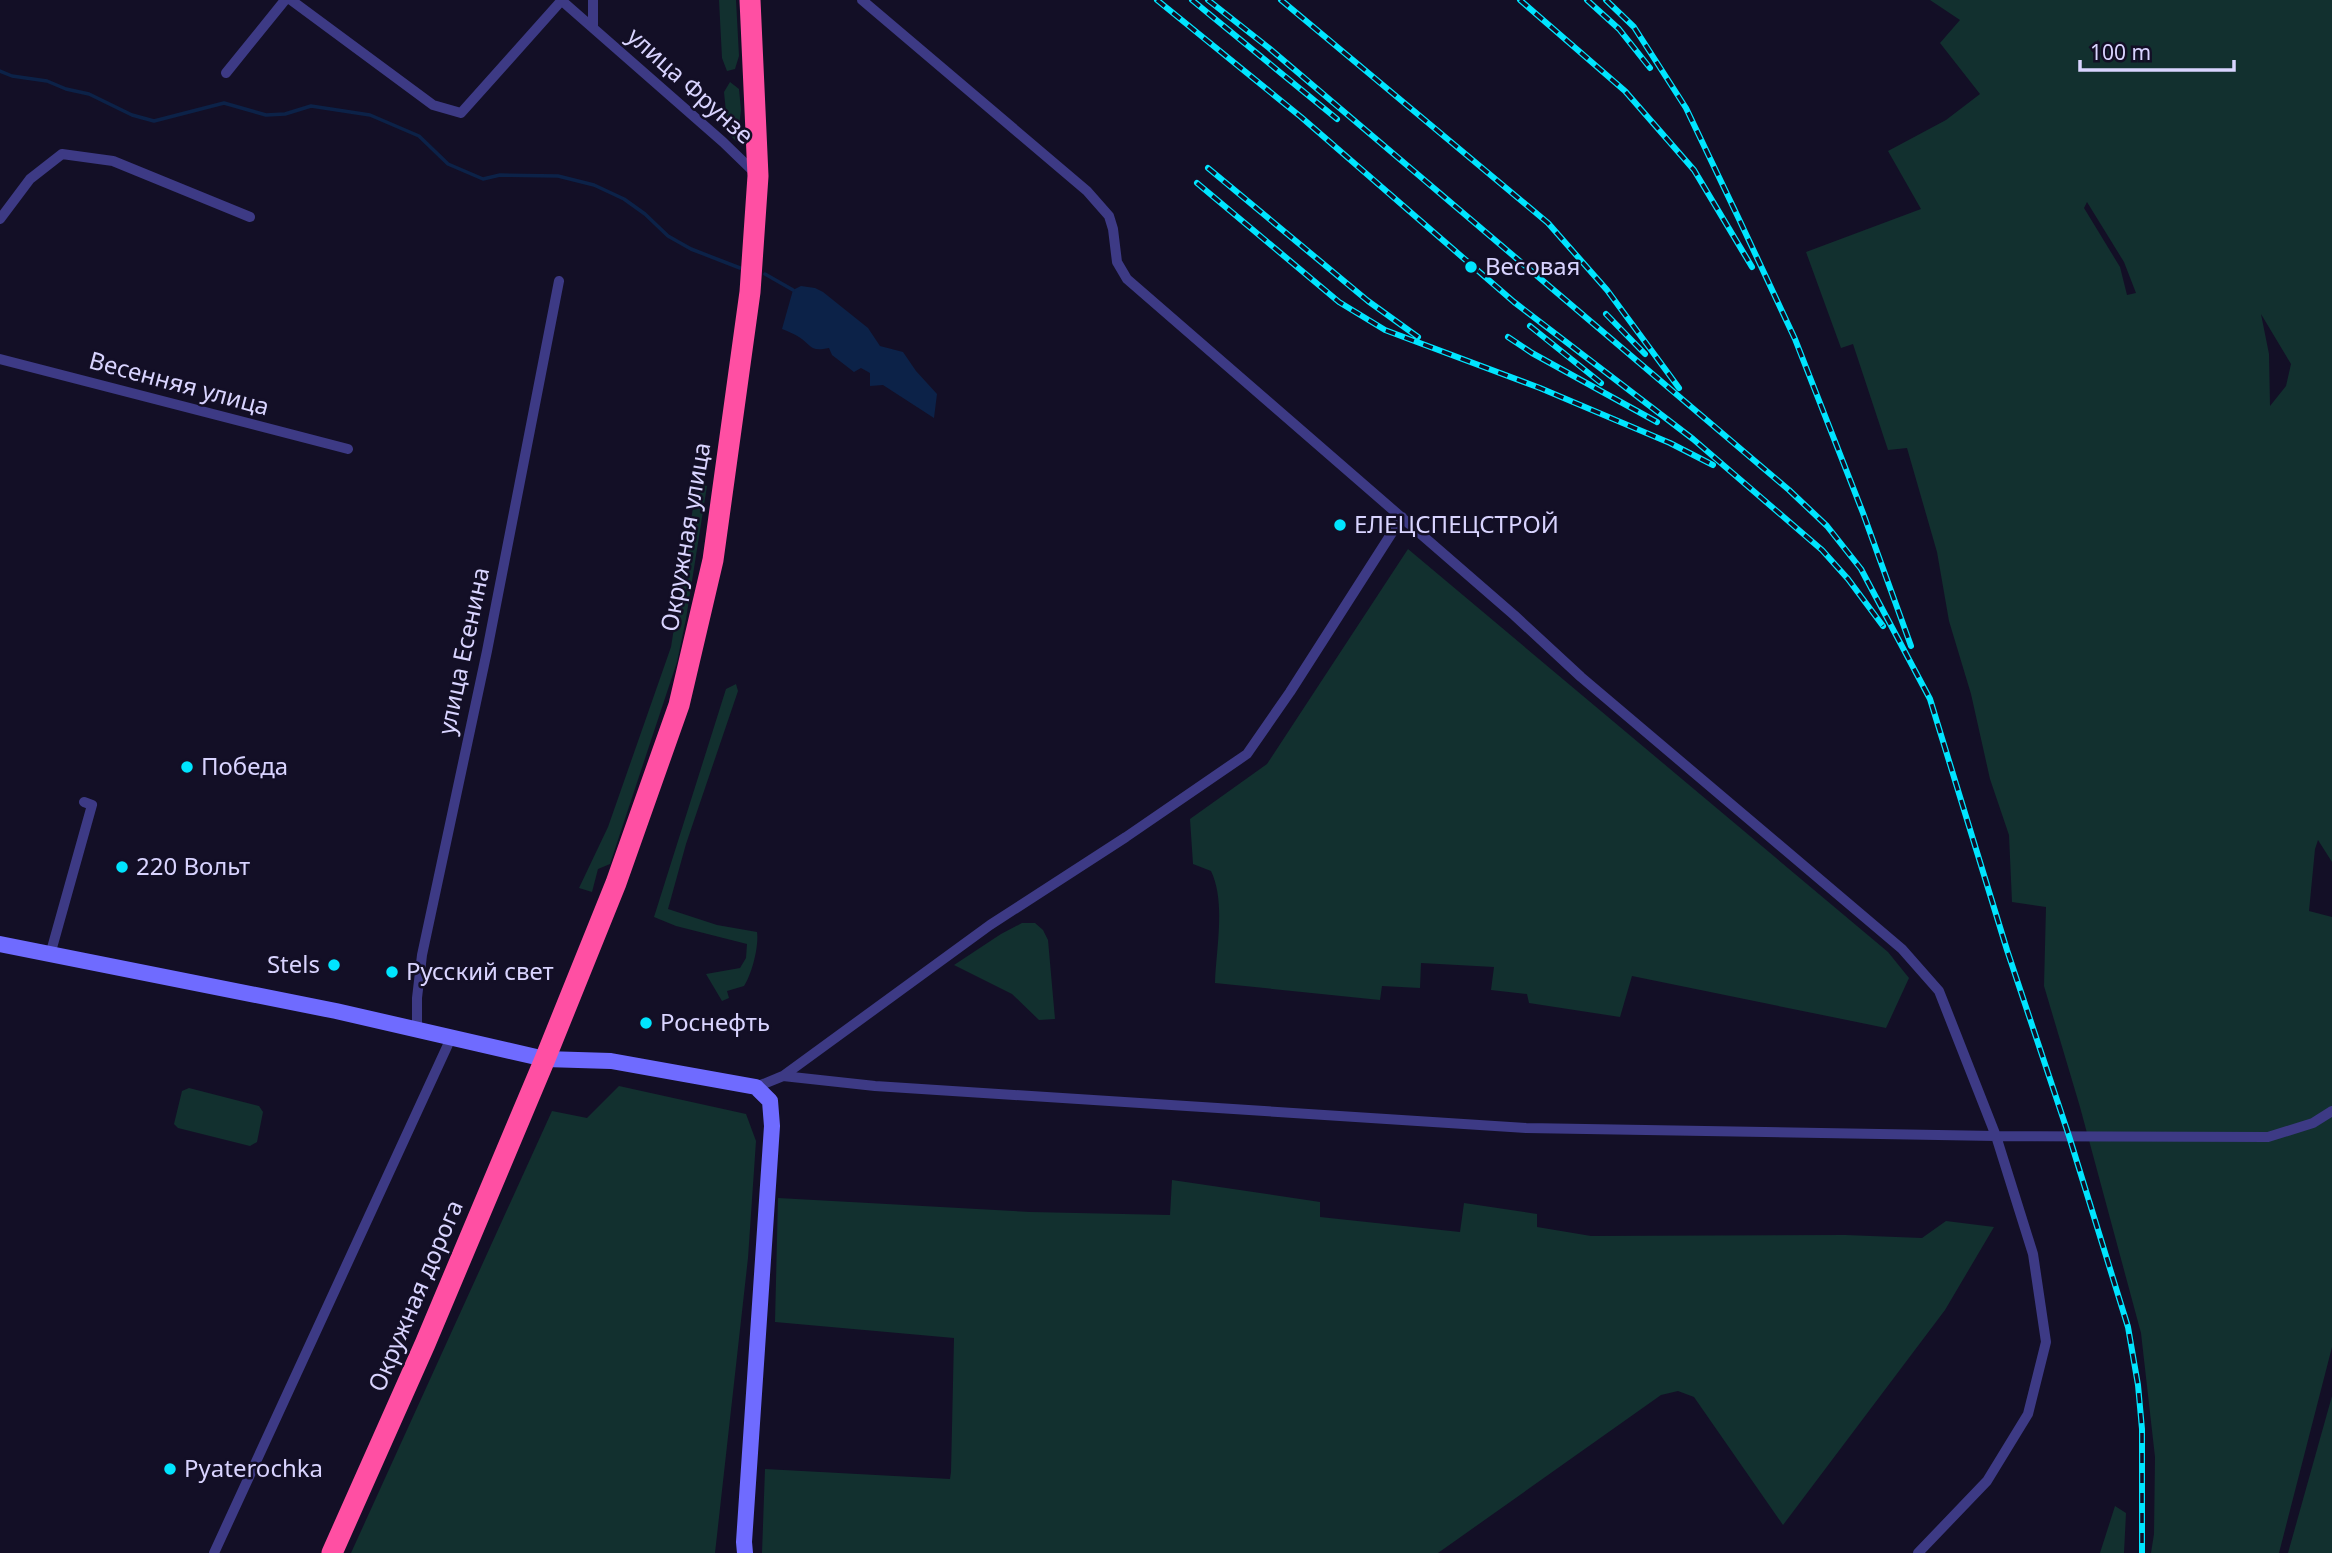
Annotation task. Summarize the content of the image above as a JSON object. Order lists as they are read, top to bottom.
{
  "streets": {
    "highway": ["Окружная улица", "Окружная дорога"],
    "street": ["улица Фрунзе", "Весенняя улица", "улица Есенина"]
  },
  "crossings": [
    ["улица Фрунзе", "Окружная улица"],
    ["Окружная улица", "Окружная дорога"]
  ],
  "places": [
    "Весовая",
    "ЕЛЕЦСПЕЦСТРОЙ",
    "Победа",
    "220 Вольт",
    "Stels",
    "Русский свет",
    "Роснефть",
    "Pyaterochka"
  ],
  "scale_bar": "100 m"
}
